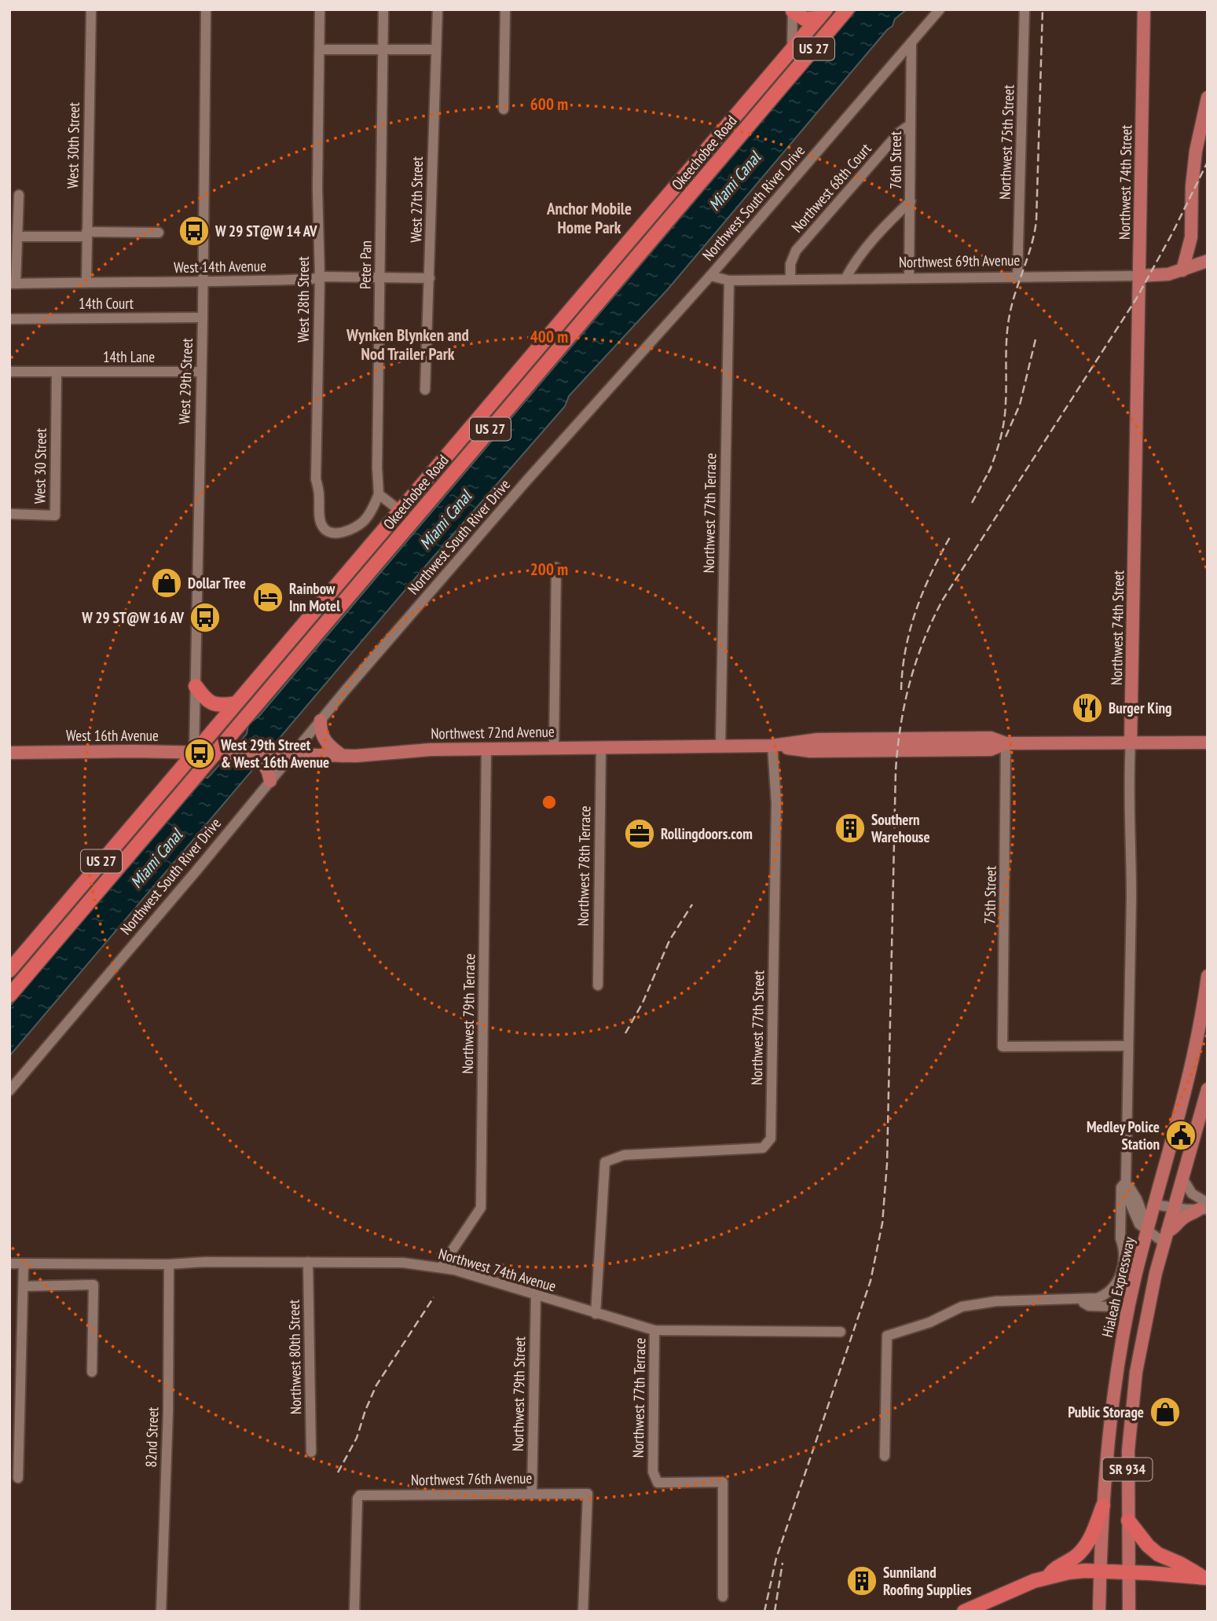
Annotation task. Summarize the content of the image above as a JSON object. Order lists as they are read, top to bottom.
{
  "streets": {
    "highway": ["US 27", "Okeechobee Road"],
    "main road": [
      "Northwest 74th Street",
      "Northwest 69th Avenue",
      "Northwest 72nd Avenue",
      "West 16th Avenue",
      "Hialeah Expressway",
      "SR 934"
    ],
    "street": [
      "Northwest 75th Street",
      "West 30th Street",
      "76th Street",
      "Northwest 68th Court",
      "West 27th Street",
      "Northwest South River Drive",
      "Peter Pan",
      "West 14th Avenue",
      "West 28th Street",
      "14th Court",
      "14th Lane",
      "West 29th Street",
      "West 30 Street",
      "Northwest 77th Terrace",
      "Northwest 78th Terrace",
      "75th Street",
      "Northwest 79th Terrace",
      "Northwest 77th Street",
      "Northwest 74th Avenue",
      "Northwest 80th Street",
      "Northwest 79th Street",
      "82nd Street",
      "Northwest 76th Avenue"
    ]
  },
  "crossings": [
    ["Northwest 75th Street", "Northwest 69th Avenue"],
    ["West 30th Street", "West 14th Avenue"],
    ["Okeechobee Road", "West 29th Street"],
    ["Okeechobee Road", "Northwest 72nd Avenue"],
    ["Okeechobee Road", "West 16th Avenue"],
    ["76th Street", "Northwest 68th Court"],
    ["76th Street", "Northwest South River Drive"],
    ["76th Street", "Northwest 69th Avenue"],
    ["Northwest 74th Street", "Northwest 69th Avenue"],
    ["Northwest 74th Street", "Northwest 72nd Avenue"],
    ["Northwest 74th Street", "75th Street"],
    ["Northwest 68th Court", "Northwest 69th Avenue"],
    ["West 27th Street", "West 14th Avenue"],
    ["Northwest South River Drive", "Northwest 69th Avenue"],
    ["Northwest South River Drive", "Northwest 72nd Avenue"],
    ["Northwest 69th Avenue", "Northwest 77th Terrace"],
    ["Peter Pan", "West 14th Avenue"],
    ["Peter Pan", "West 28th Street"],
    ["West 14th Avenue", "West 28th Street"],
    ["West 14th Avenue", "West 29th Street"],
    ["14th Court", "West 29th Street"],
    ["14th Lane", "West 29th Street"],
    ["14th Lane", "West 30 Street"],
    ["West 29th Street", "West 16th Avenue"],
    ["Northwest 77th Terrace", "Northwest 72nd Avenue"],
    ["Northwest 77th Terrace", "Northwest 74th Avenue"],
    ["Northwest 72nd Avenue", "West 16th Avenue"],
    ["Northwest 72nd Avenue", "Northwest 78th Terrace"],
    ["Northwest 72nd Avenue", "75th Street"],
    ["Northwest 72nd Avenue", "Northwest 79th Terrace"],
    ["Northwest 72nd Avenue", "Northwest 77th Street"],
    ["Northwest 79th Terrace", "Northwest 74th Avenue"],
    ["Northwest 77th Street", "Northwest 74th Avenue"],
    ["Northwest 74th Avenue", "Northwest 80th Street"],
    ["Northwest 74th Avenue", "Northwest 79th Street"],
    ["Northwest 74th Avenue", "82nd Street"],
    ["Northwest 79th Street", "Northwest 76th Avenue"]
  ],
  "districts": ["Anchor Mobile Home Park", "Wynken Blynken and Nod Trailer Park"],
  "water": ["Miami Canal"],
  "places": {
    "bus stop": ["W 29 ST@W 14 AV", "W 29 ST@W 16 AV", "West 29th Street & West 16th Avenue"],
    "shop": ["Dollar Tree", "Public Storage"],
    "hotel": ["Rainbow Inn Motel"],
    "restaurant": ["Burger King"],
    "building": ["Southern Warehouse", "Sunniland Roofing Supplies"],
    "office": ["Rollingdoors.com"],
    "public building": ["Medley Police Station"]
  },
  "rings": ["600 m", "400 m", "200 m"]
}
